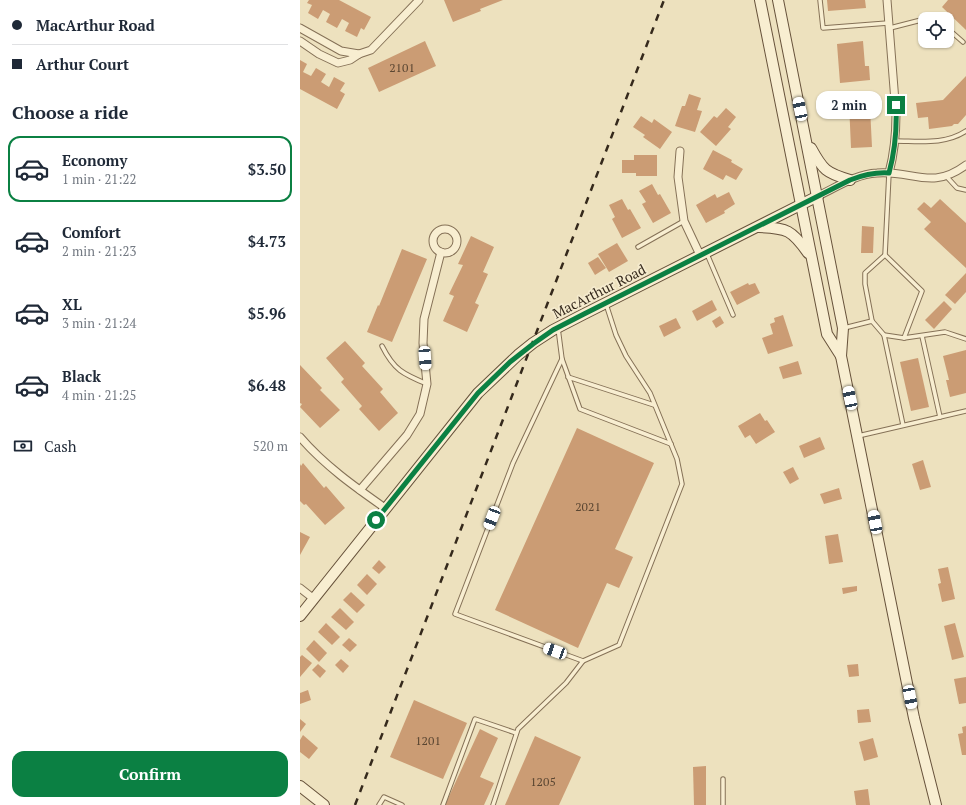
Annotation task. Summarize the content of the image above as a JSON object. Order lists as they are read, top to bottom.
{
  "streets": {
    "main road": ["MacArthur Road"]
  },
  "house_numbers": [
    "2101",
    "2021",
    "1201",
    "1205"
  ],
  "page": {
    "banner": ["MacArthur Road", "Arthur Court"],
    "heading": "Choose a ride",
    "bubble": "2 min",
    "list": [
      {
        "name": "Economy",
        "note": "1 min · 21:22",
        "value": "$3.50"
      },
      {
        "name": "Comfort",
        "note": "2 min · 21:23",
        "value": "$4.73"
      },
      {
        "name": "XL",
        "note": "3 min · 21:24",
        "value": "$5.96"
      },
      {
        "name": "Black",
        "note": "4 min · 21:25",
        "value": "$6.48"
      }
    ],
    "pay": ["Cash", "520 m"],
    "buttons": "Confirm"
  }
}
